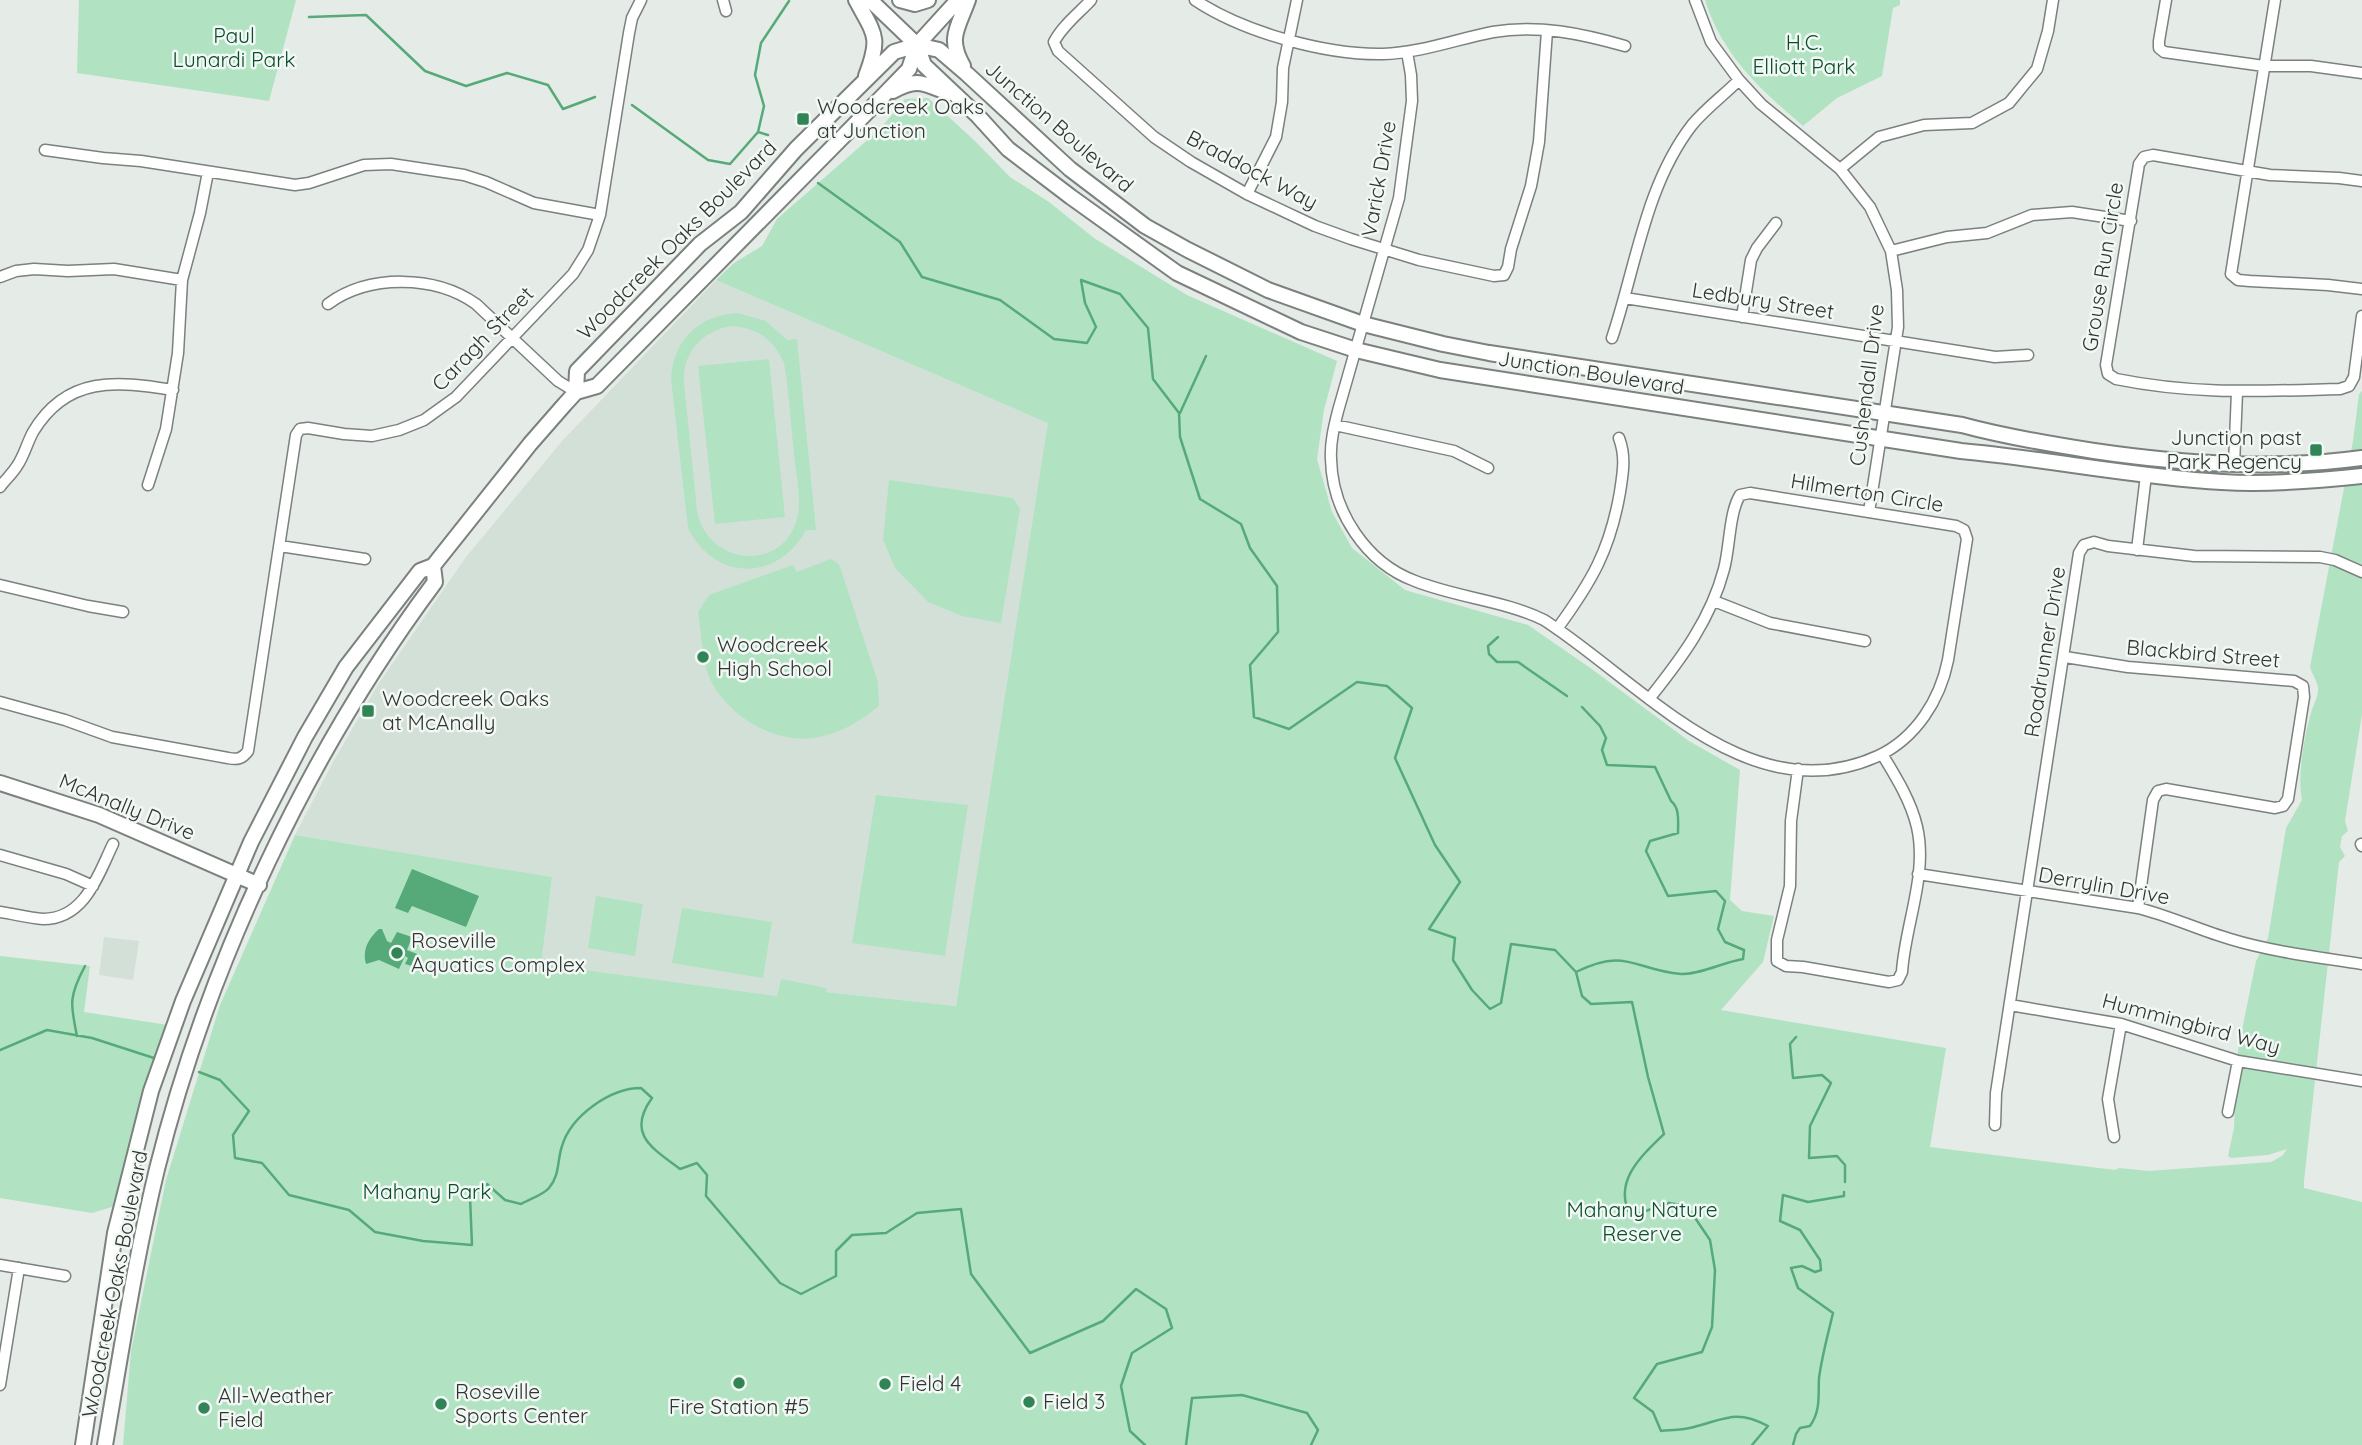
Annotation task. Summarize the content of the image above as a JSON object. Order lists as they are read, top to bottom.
{
  "streets": {
    "main road": ["Junction Boulevard", "Woodcreek Oaks Boulevard", "McAnally Drive"],
    "street": [
      "Braddock Way",
      "Varick Drive",
      "Grouse Run Circle",
      "Ledbury Street",
      "Caragh Street",
      "Cushendall Drive",
      "Hilmerton Circle",
      "Roadrunner Drive",
      "Blackbird Street",
      "Derrylin Drive",
      "Hummingbird Way"
    ]
  },
  "crossings": [
    ["Junction Boulevard", "Varick Drive"],
    ["Junction Boulevard", "Woodcreek Oaks Boulevard"],
    ["Junction Boulevard", "Cushendall Drive"],
    ["Braddock Way", "Varick Drive"],
    ["Varick Drive", "Hilmerton Circle"],
    ["Woodcreek Oaks Boulevard", "McAnally Drive"],
    ["Ledbury Street", "Cushendall Drive"],
    ["Cushendall Drive", "Hilmerton Circle"],
    ["Roadrunner Drive", "Blackbird Street"],
    ["Roadrunner Drive", "Derrylin Drive"],
    ["Roadrunner Drive", "Hummingbird Way"],
    ["Blackbird Street", "Derrylin Drive"]
  ],
  "parks": [
    "Paul Lunardi Park",
    "H.C. Elliott Park",
    "Mahany Park",
    "Mahany Nature Reserve"
  ],
  "places": {
    "transit": ["Woodcreek Oaks at Junction", "Junction past Park Regency", "Woodcreek Oaks at McAnally"],
    "other": [
      "Woodcreek High School",
      "Roseville Aquatics Complex",
      "Fire Station #5",
      "Field 4",
      "Field 3",
      "Roseville Sports Center",
      "All-Weather Field"
    ]
  }
}
